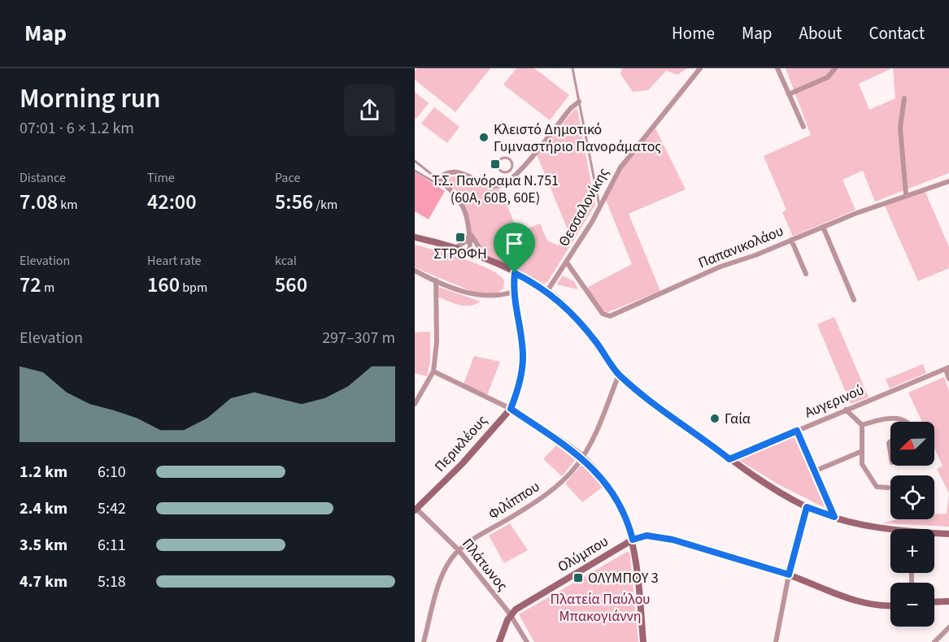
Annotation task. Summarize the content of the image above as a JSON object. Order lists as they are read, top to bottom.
{
  "streets": {
    "street": [
      "Θεσσαλονίκης",
      "Παπανικολάου",
      "Αυγερινού",
      "Περικλέους",
      "Φιλίππου",
      "Ολύμπου",
      "Πλάτωνος"
    ]
  },
  "crossings": [
    ["Θεσσαλονίκης", "Παπανικολάου"],
    ["Περικλέους", "Πλάτωνος"],
    ["Φιλίππου", "Πλάτωνος"],
    ["Ολύμπου", "Πλάτωνος"]
  ],
  "parks": ["Πλατεία Παύλου Μπακογιάννη"],
  "places": {
    "other": ["Κλειστό Δημοτικό Γυμναστήριο Πανοράματος", "Γαία"],
    "transit": ["Τ.Σ. Πανόραμα Ν.751 (60A, 60B, 60E)", "ΣΤΡΟΦΗ", "ΟΛΥΜΠΟΥ 3"]
  },
  "north": "bottom left",
  "page": {
    "header": "Map",
    "nav": [
      "Home",
      "Map",
      "About",
      "Contact"
    ],
    "heading": ["Morning run", "07:01 · 6 × 1.2 km"],
    "stats": [
      ["Distance", "7.08 km"],
      ["Time", "42:00"],
      ["Pace", "5:56 /km"],
      ["Elevation", "72 m"],
      ["Heart rate", "160 bpm"],
      ["kcal", "560"]
    ],
    "chart": ["Elevation", "297–307 m"],
    "map_buttons": ["+", "−"],
    "list": [
      {
        "name": "1.2 km",
        "note": "6:10"
      },
      {
        "name": "2.4 km",
        "note": "5:42"
      },
      {
        "name": "3.5 km",
        "note": "6:11"
      },
      {
        "name": "4.7 km",
        "note": "5:18"
      }
    ]
  }
}
